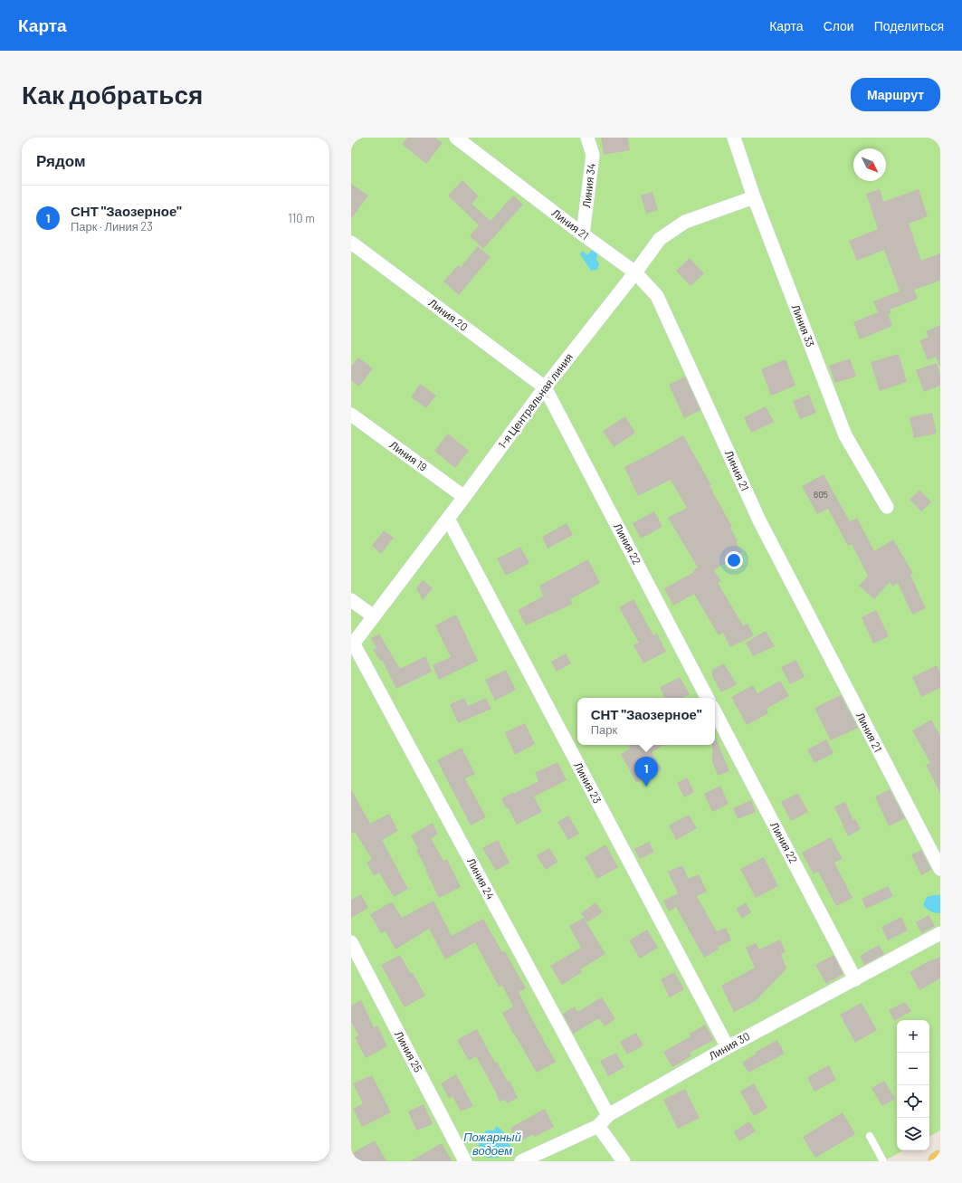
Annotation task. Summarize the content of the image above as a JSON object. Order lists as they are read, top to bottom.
{
  "streets": {
    "street": [
      "Линия 34",
      "Линия 21",
      "Линия 20",
      "Линия 33",
      "1-я Центральная линия",
      "Линия 19",
      "Линия 22",
      "Линия 23",
      "Линия 24",
      "Линия 30",
      "Линия 25"
    ]
  },
  "crossings": [
    ["Линия 34", "Линия 21"],
    ["Линия 21", "1-я Центральная линия"],
    ["Линия 20", "1-я Центральная линия"],
    ["Линия 20", "Линия 22"],
    ["Линия 33", "1-я Центральная линия"],
    ["1-я Центральная линия", "Линия 19"],
    ["1-я Центральная линия", "Линия 22"],
    ["1-я Центральная линия", "Линия 23"],
    ["1-я Центральная линия", "Линия 24"],
    ["Линия 22", "Линия 30"],
    ["Линия 23", "Линия 30"],
    ["Линия 24", "Линия 30"]
  ],
  "water": ["Пожарный водоем"],
  "house_numbers": ["605"],
  "north": "bottom right",
  "page": {
    "header": "Карта",
    "nav": ["Карта", "Слои", "Поделиться"],
    "buttons": "Маршрут",
    "title": "Как добраться",
    "heading": "Рядом",
    "list": [
      {
        "mark": "1",
        "name": "СНТ \"Заозерное\"",
        "note": "Парк · Линия 23",
        "value": "110 m"
      }
    ],
    "popup": ["СНТ \"Заозерное\"", "Парк"],
    "pins": "1",
    "map_buttons": ["+", "−"]
  }
}
